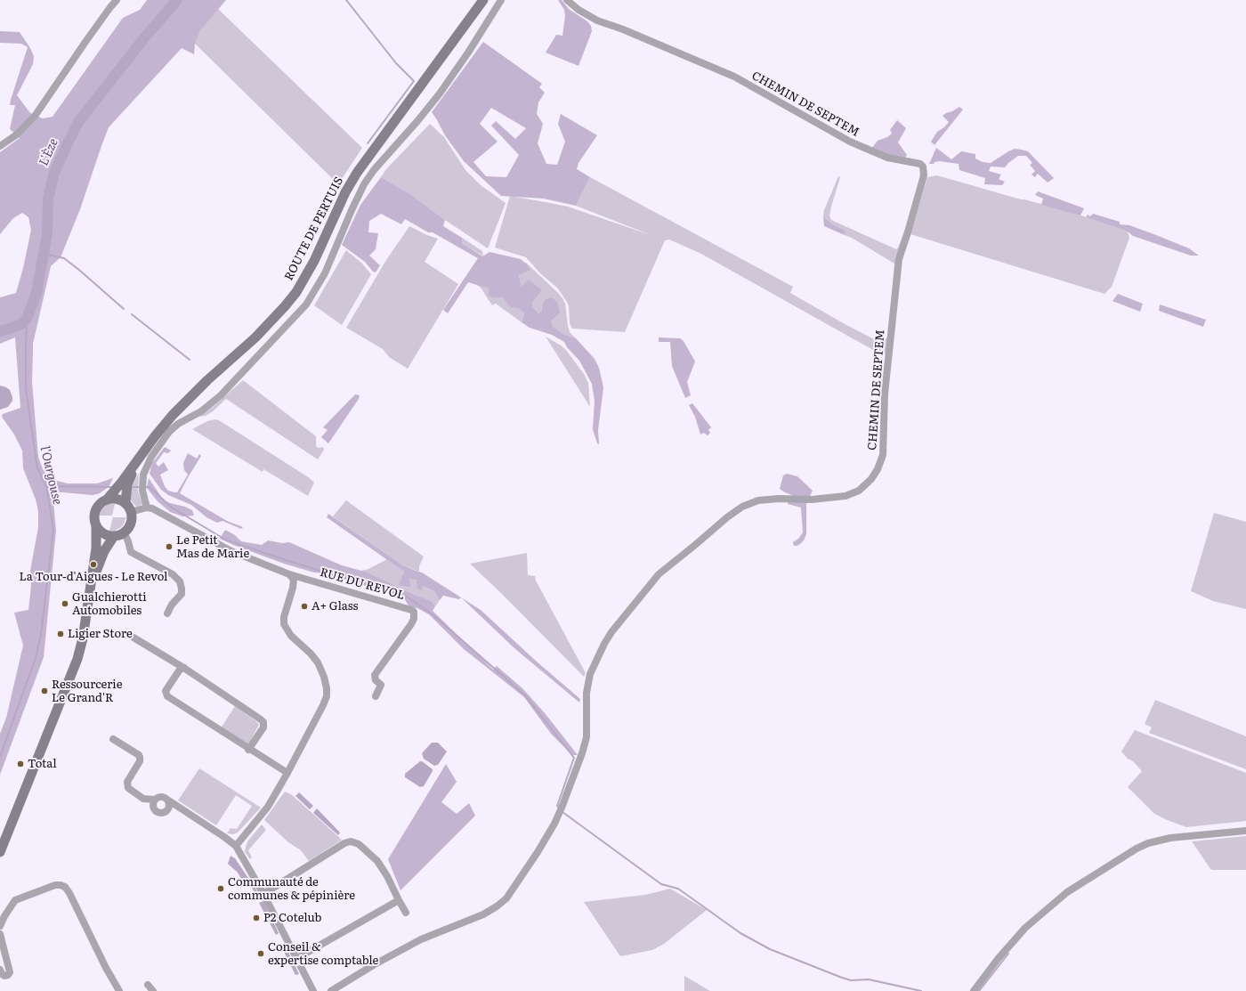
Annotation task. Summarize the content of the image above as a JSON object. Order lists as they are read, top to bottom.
{
  "streets": {
    "main road": ["ROUTE DE PERTUIS"],
    "street": ["CHEMIN DE SEPTEM", "RUE DU REVOL"]
  },
  "water": ["L'Èze", "l'Ourgouse"],
  "places": [
    "Le Petit Mas de Marie",
    "La Tour-d'Aigues - Le Revol",
    "Gualchierotti Automobiles",
    "A+ Glass",
    "Ligier Store",
    "Ressourcerie Le Grand'R",
    "Total",
    "Communauté de communes & pépinière",
    "P2 Cotelub",
    "Conseil & expertise comptable"
  ]
}
